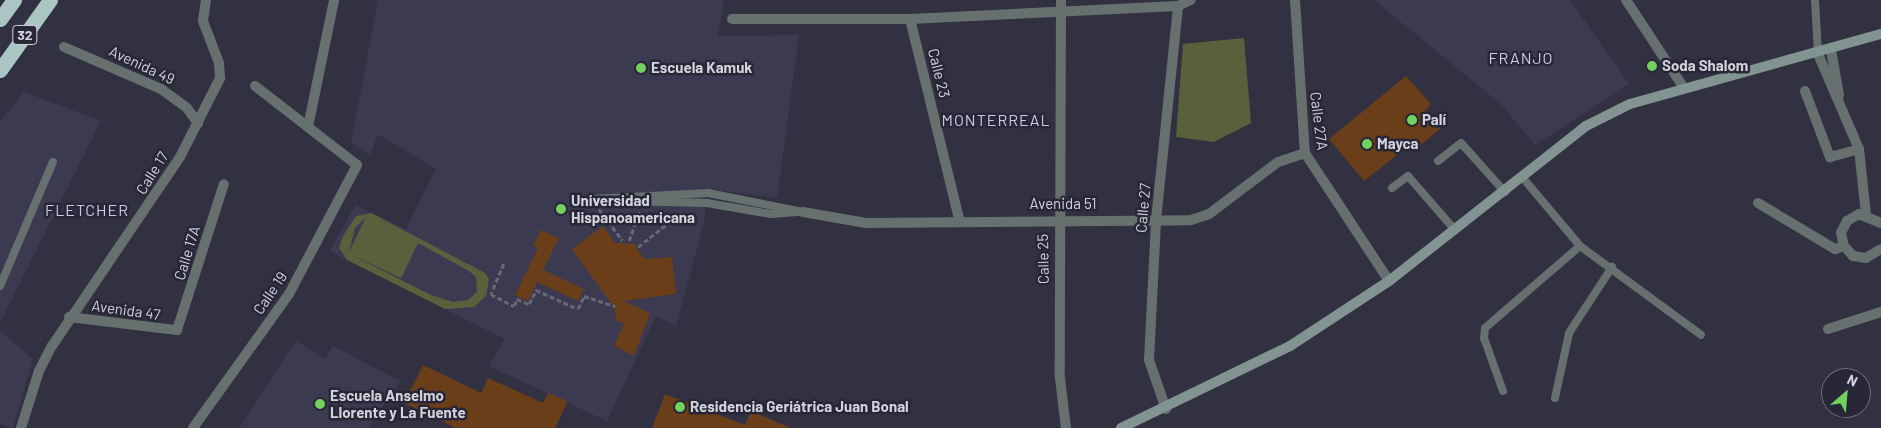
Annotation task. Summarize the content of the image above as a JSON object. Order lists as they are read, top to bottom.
{
  "streets": {
    "highway": ["32"],
    "street": [
      "Avenida 49",
      "Calle 23",
      "Calle 27A",
      "Calle 17",
      "Avenida 51",
      "Calle 27",
      "Calle 17A",
      "Calle 25",
      "Calle 19",
      "Avenida 47"
    ]
  },
  "crossings": [
    ["Avenida 49", "Calle 17"],
    ["Calle 23", "Avenida 51"],
    ["Calle 27A", "Avenida 51"],
    ["Calle 17", "Avenida 47"],
    ["Avenida 51", "Calle 27"],
    ["Avenida 51", "Calle 25"],
    ["Calle 17A", "Avenida 47"]
  ],
  "districts": ["FRANJO", "MONTERREAL", "FLETCHER"],
  "places": [
    "Soda Shalom",
    "Escuela Kamuk",
    "Palí",
    "Mayca",
    "Universidad Hispanoamericana",
    "Escuela Anselmo Llorente y La Fuente",
    "Residencia Geriátrica Juan Bonal"
  ],
  "north": "top right"
}
